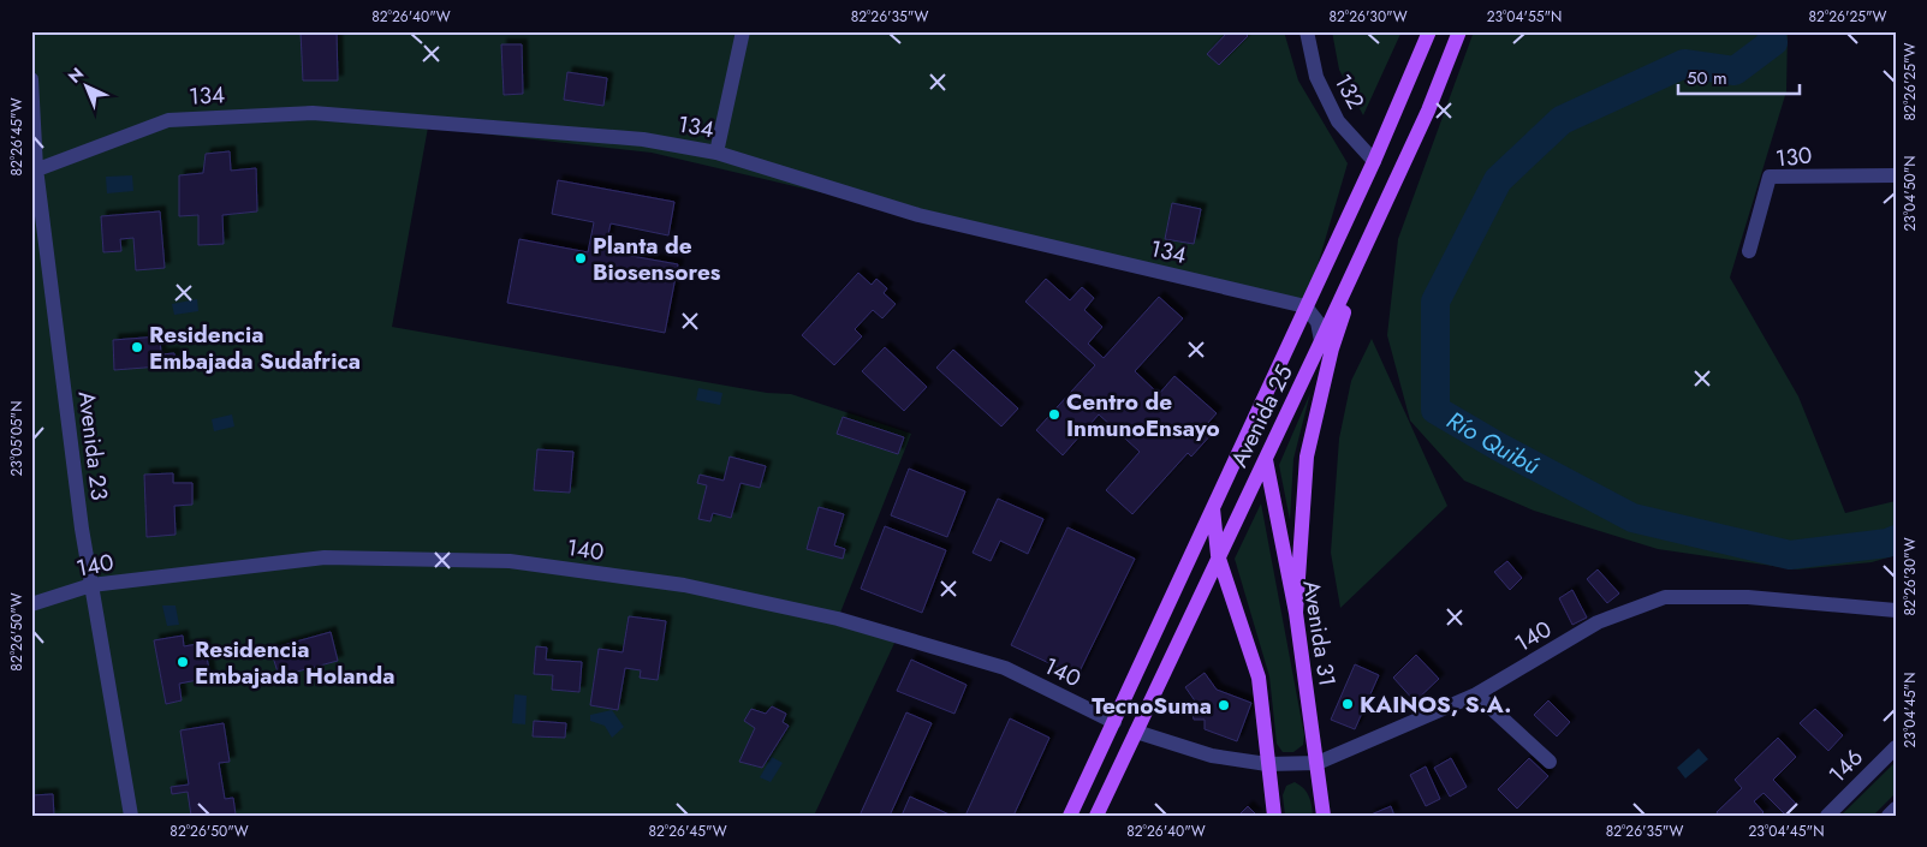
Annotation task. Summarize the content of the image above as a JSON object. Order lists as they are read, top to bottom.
{
  "streets": {
    "main road": ["Avenida 25", "Avenida 31"],
    "street": [
      "132",
      "134",
      "130",
      "Avenida 23",
      "140",
      "146"
    ]
  },
  "crossings": [
    ["132", "Avenida 25"],
    ["134", "Avenida 25"],
    ["134", "Avenida 23"],
    ["Avenida 25", "140"],
    ["Avenida 25", "Avenida 31"],
    ["Avenida 23", "140"],
    ["140", "Avenida 31"]
  ],
  "water": ["Río Quibú"],
  "places": [
    "Planta de Biosensores",
    "Residencia Embajada Sudafrica",
    "Centro de InmunoEnsayo",
    "Residencia Embajada Holanda",
    "KAINOS, S.A.",
    "TecnoSuma"
  ],
  "scale_bar": "50 m",
  "north": "top left",
  "coordinates": [
    "82°26'40\"W",
    "82°26'35\"W",
    "82°26'30\"W",
    "23°04'55\"N",
    "82°26'25\"W",
    "82°26'45\"W",
    "23°04'50\"N",
    "23°05'05\"N",
    "82°26'50\"W",
    "23°04'45\"N"
  ]
}
